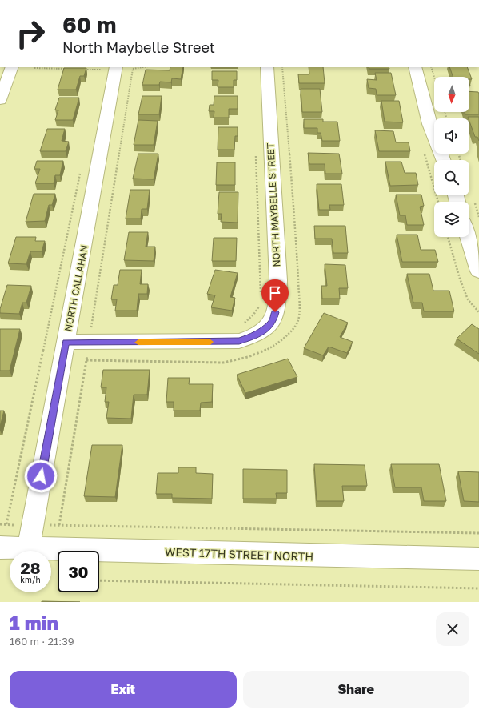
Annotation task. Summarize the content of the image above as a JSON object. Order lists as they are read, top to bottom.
{
  "streets": {
    "street": ["NORTH MAYBELLE STREET", "NORTH CALLAHAN", "WEST 17TH STREET NORTH"]
  },
  "crossings": [
    ["NORTH MAYBELLE STREET", "NORTH CALLAHAN"],
    ["NORTH CALLAHAN", "WEST 17TH STREET NORTH"]
  ],
  "north": "bottom",
  "page": {
    "turn": ["60 m", "North Maybelle Street"],
    "speed": "28 km/h",
    "limit": "30",
    "heading": ["1 min", "160 m · 21:39"],
    "buttons": ["Exit", "Share"]
  }
}
